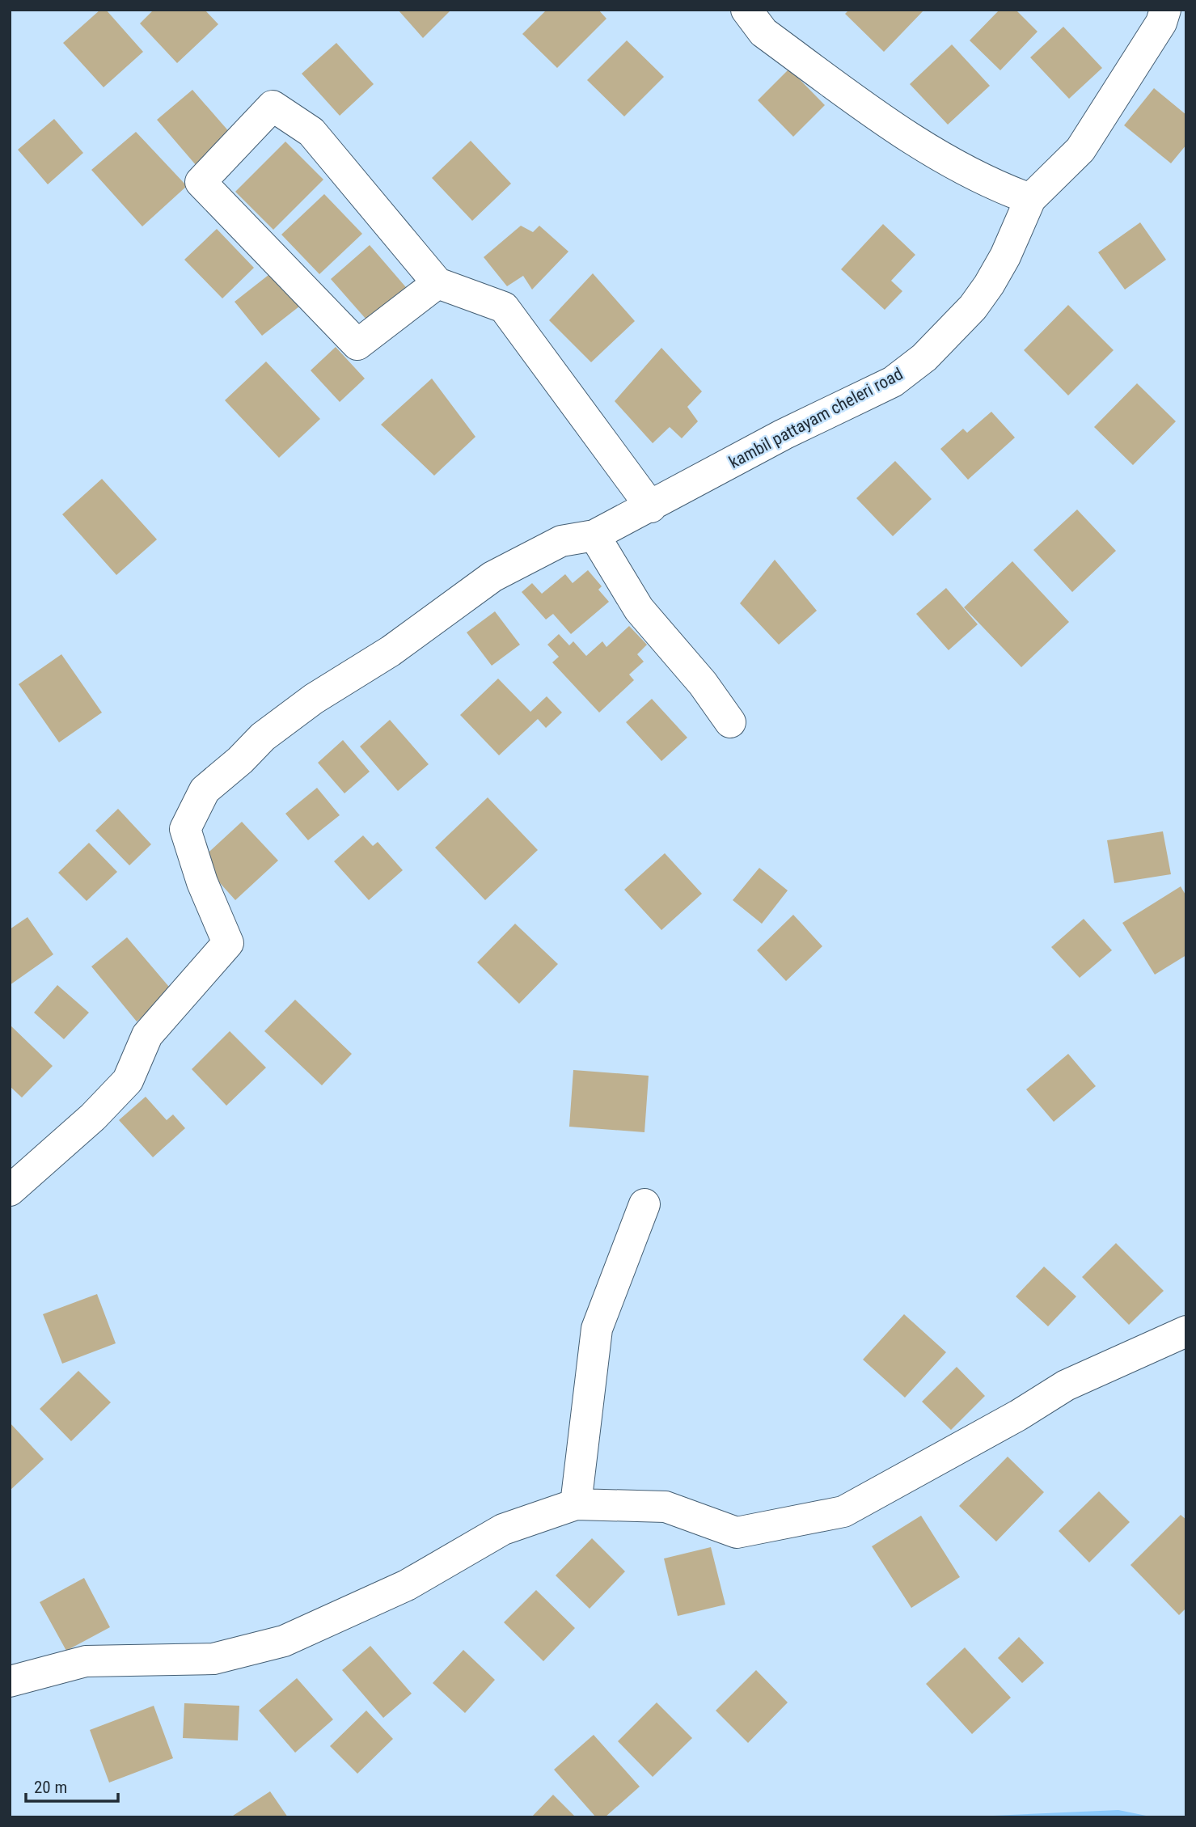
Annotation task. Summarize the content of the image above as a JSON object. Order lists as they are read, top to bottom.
{
  "streets": {
    "street": ["kambil pattayam cheleri road"]
  },
  "scale_bar": "20 m"
}
